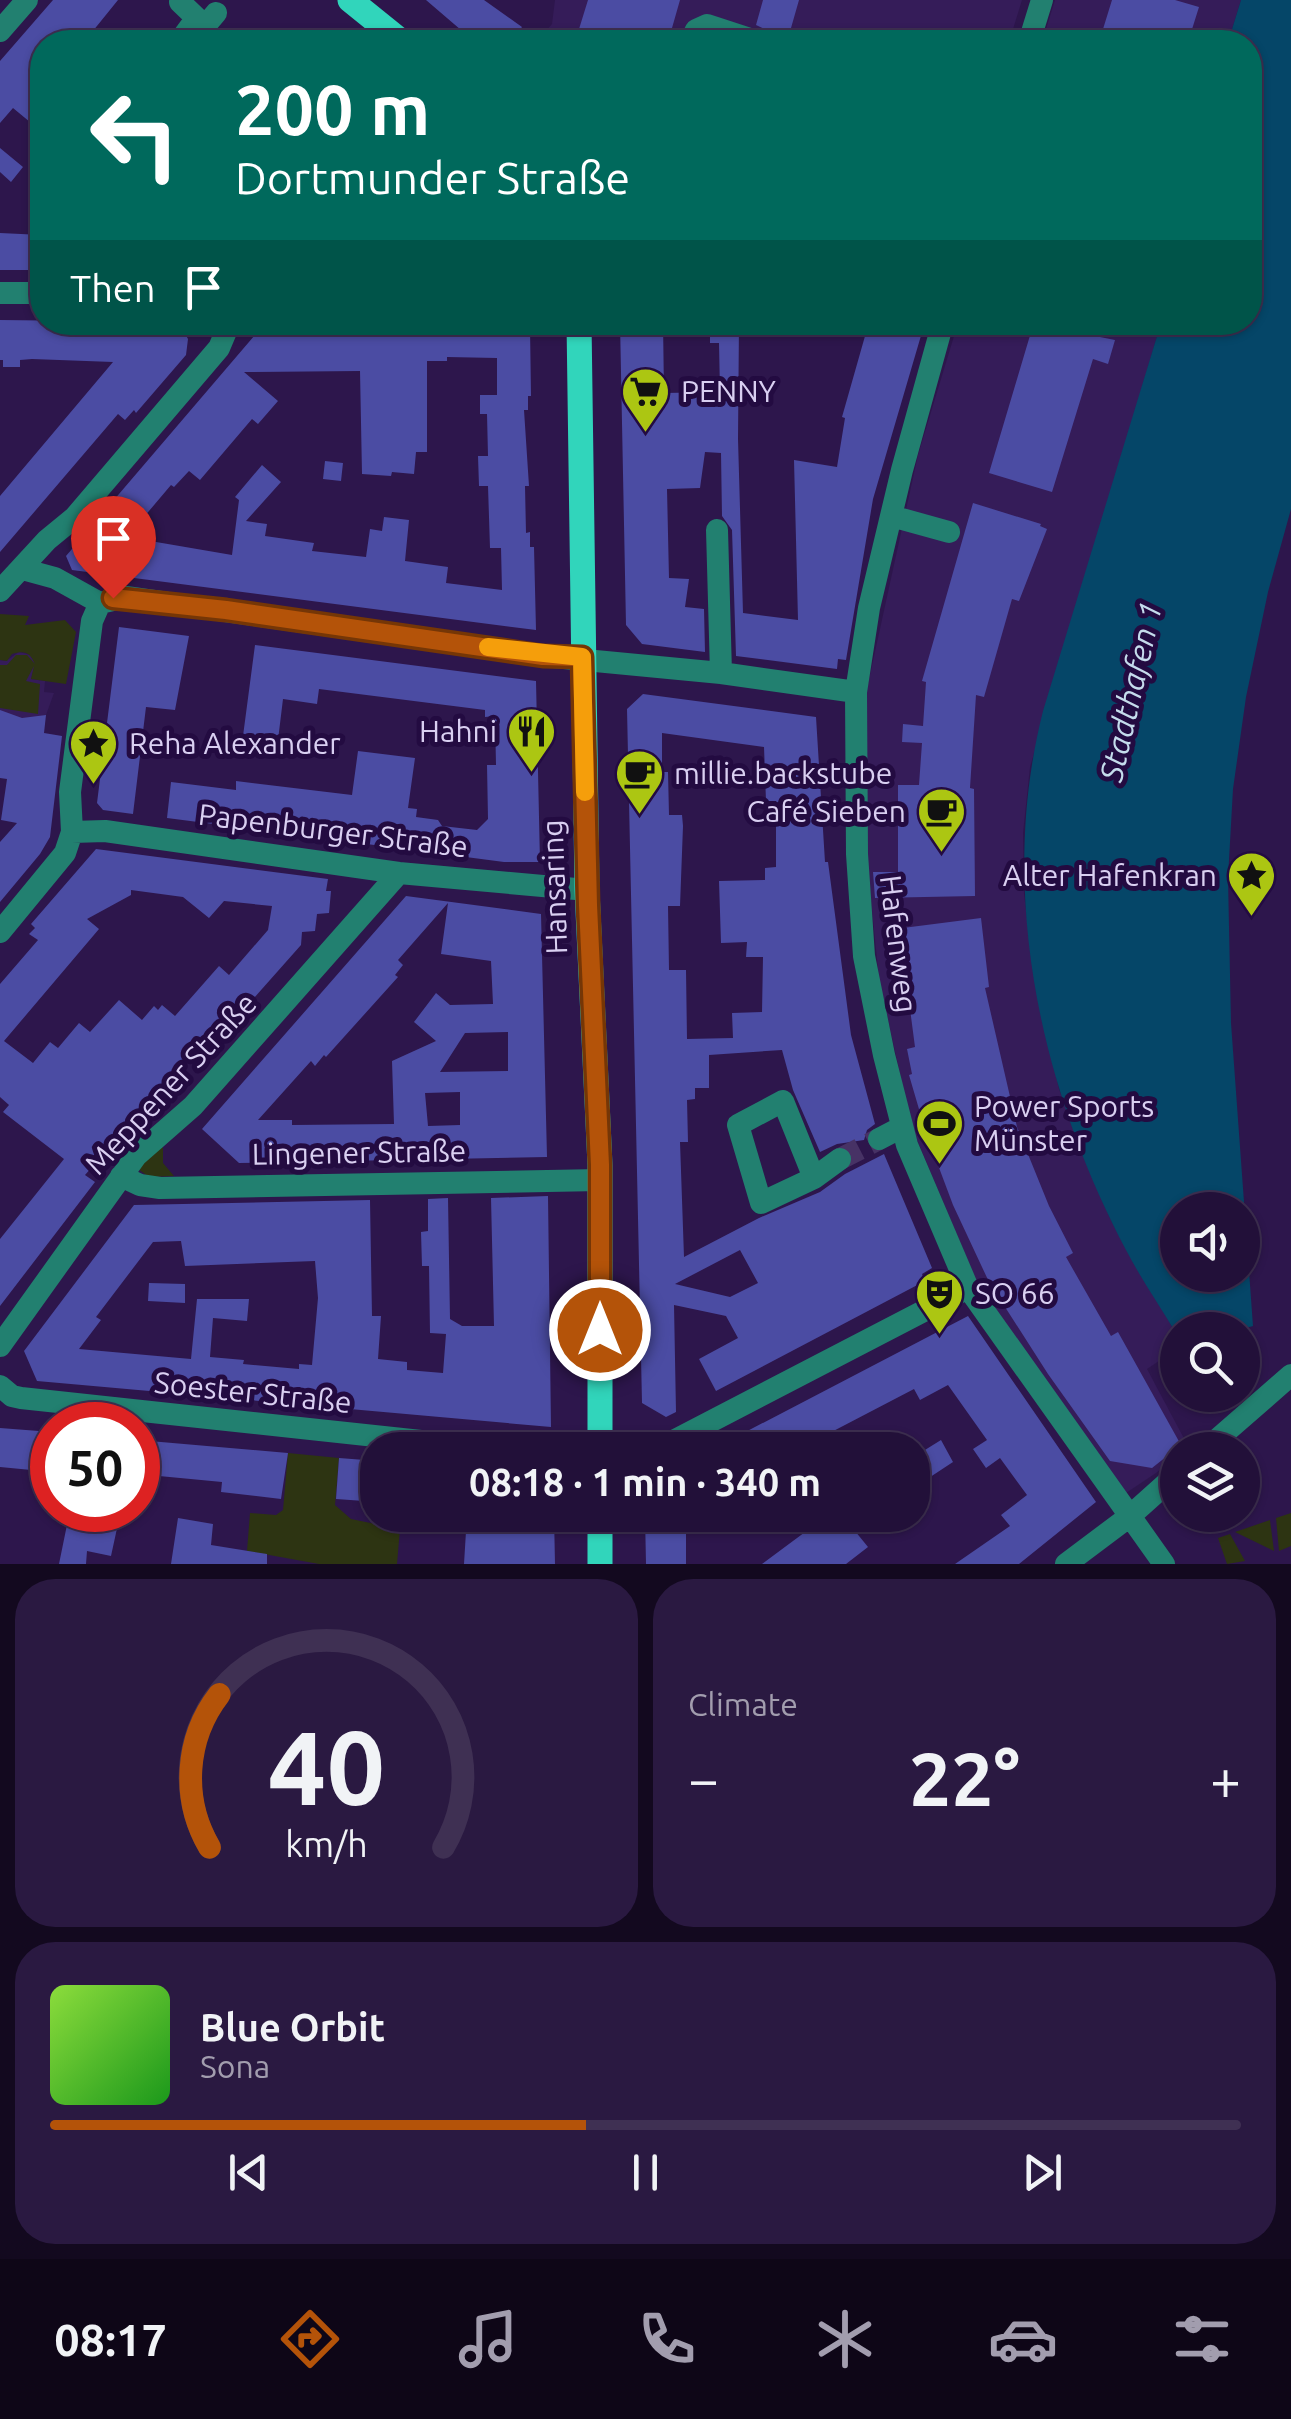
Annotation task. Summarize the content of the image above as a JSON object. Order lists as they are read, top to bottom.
{
  "streets": {
    "main road": ["Hansaring"],
    "street": [
      "Papenburger Straße",
      "Hafenweg",
      "Meppener Straße",
      "Lingener Straße",
      "Soester Straße"
    ]
  },
  "crossings": [
    ["Papenburger Straße", "Hansaring"],
    ["Papenburger Straße", "Meppener Straße"],
    ["Hansaring", "Lingener Straße"],
    ["Meppener Straße", "Lingener Straße"]
  ],
  "water": ["Stadthafen 1"],
  "places": {
    "supermarket": ["PENNY"],
    "restaurant": ["Hahni"],
    "place": ["Reha Alexander", "Alter Hafenkran"],
    "cafe": ["millie.backstube", "Café Sieben"],
    "sports": ["Power Sports Münster"],
    "theatre": ["SO 66"]
  },
  "page": {
    "turn": ["200 m", "Dortmunder Straße"],
    "then": "Then",
    "limit": "50",
    "trip": "08:18 · 1 min · 340 m",
    "tile": "Climate",
    "heat": ["−", "22°", "+"],
    "song": ["Blue Orbit", "Sona"],
    "tabs": "08:17",
    "gauge": ["40", "km/h"]
  }
}
